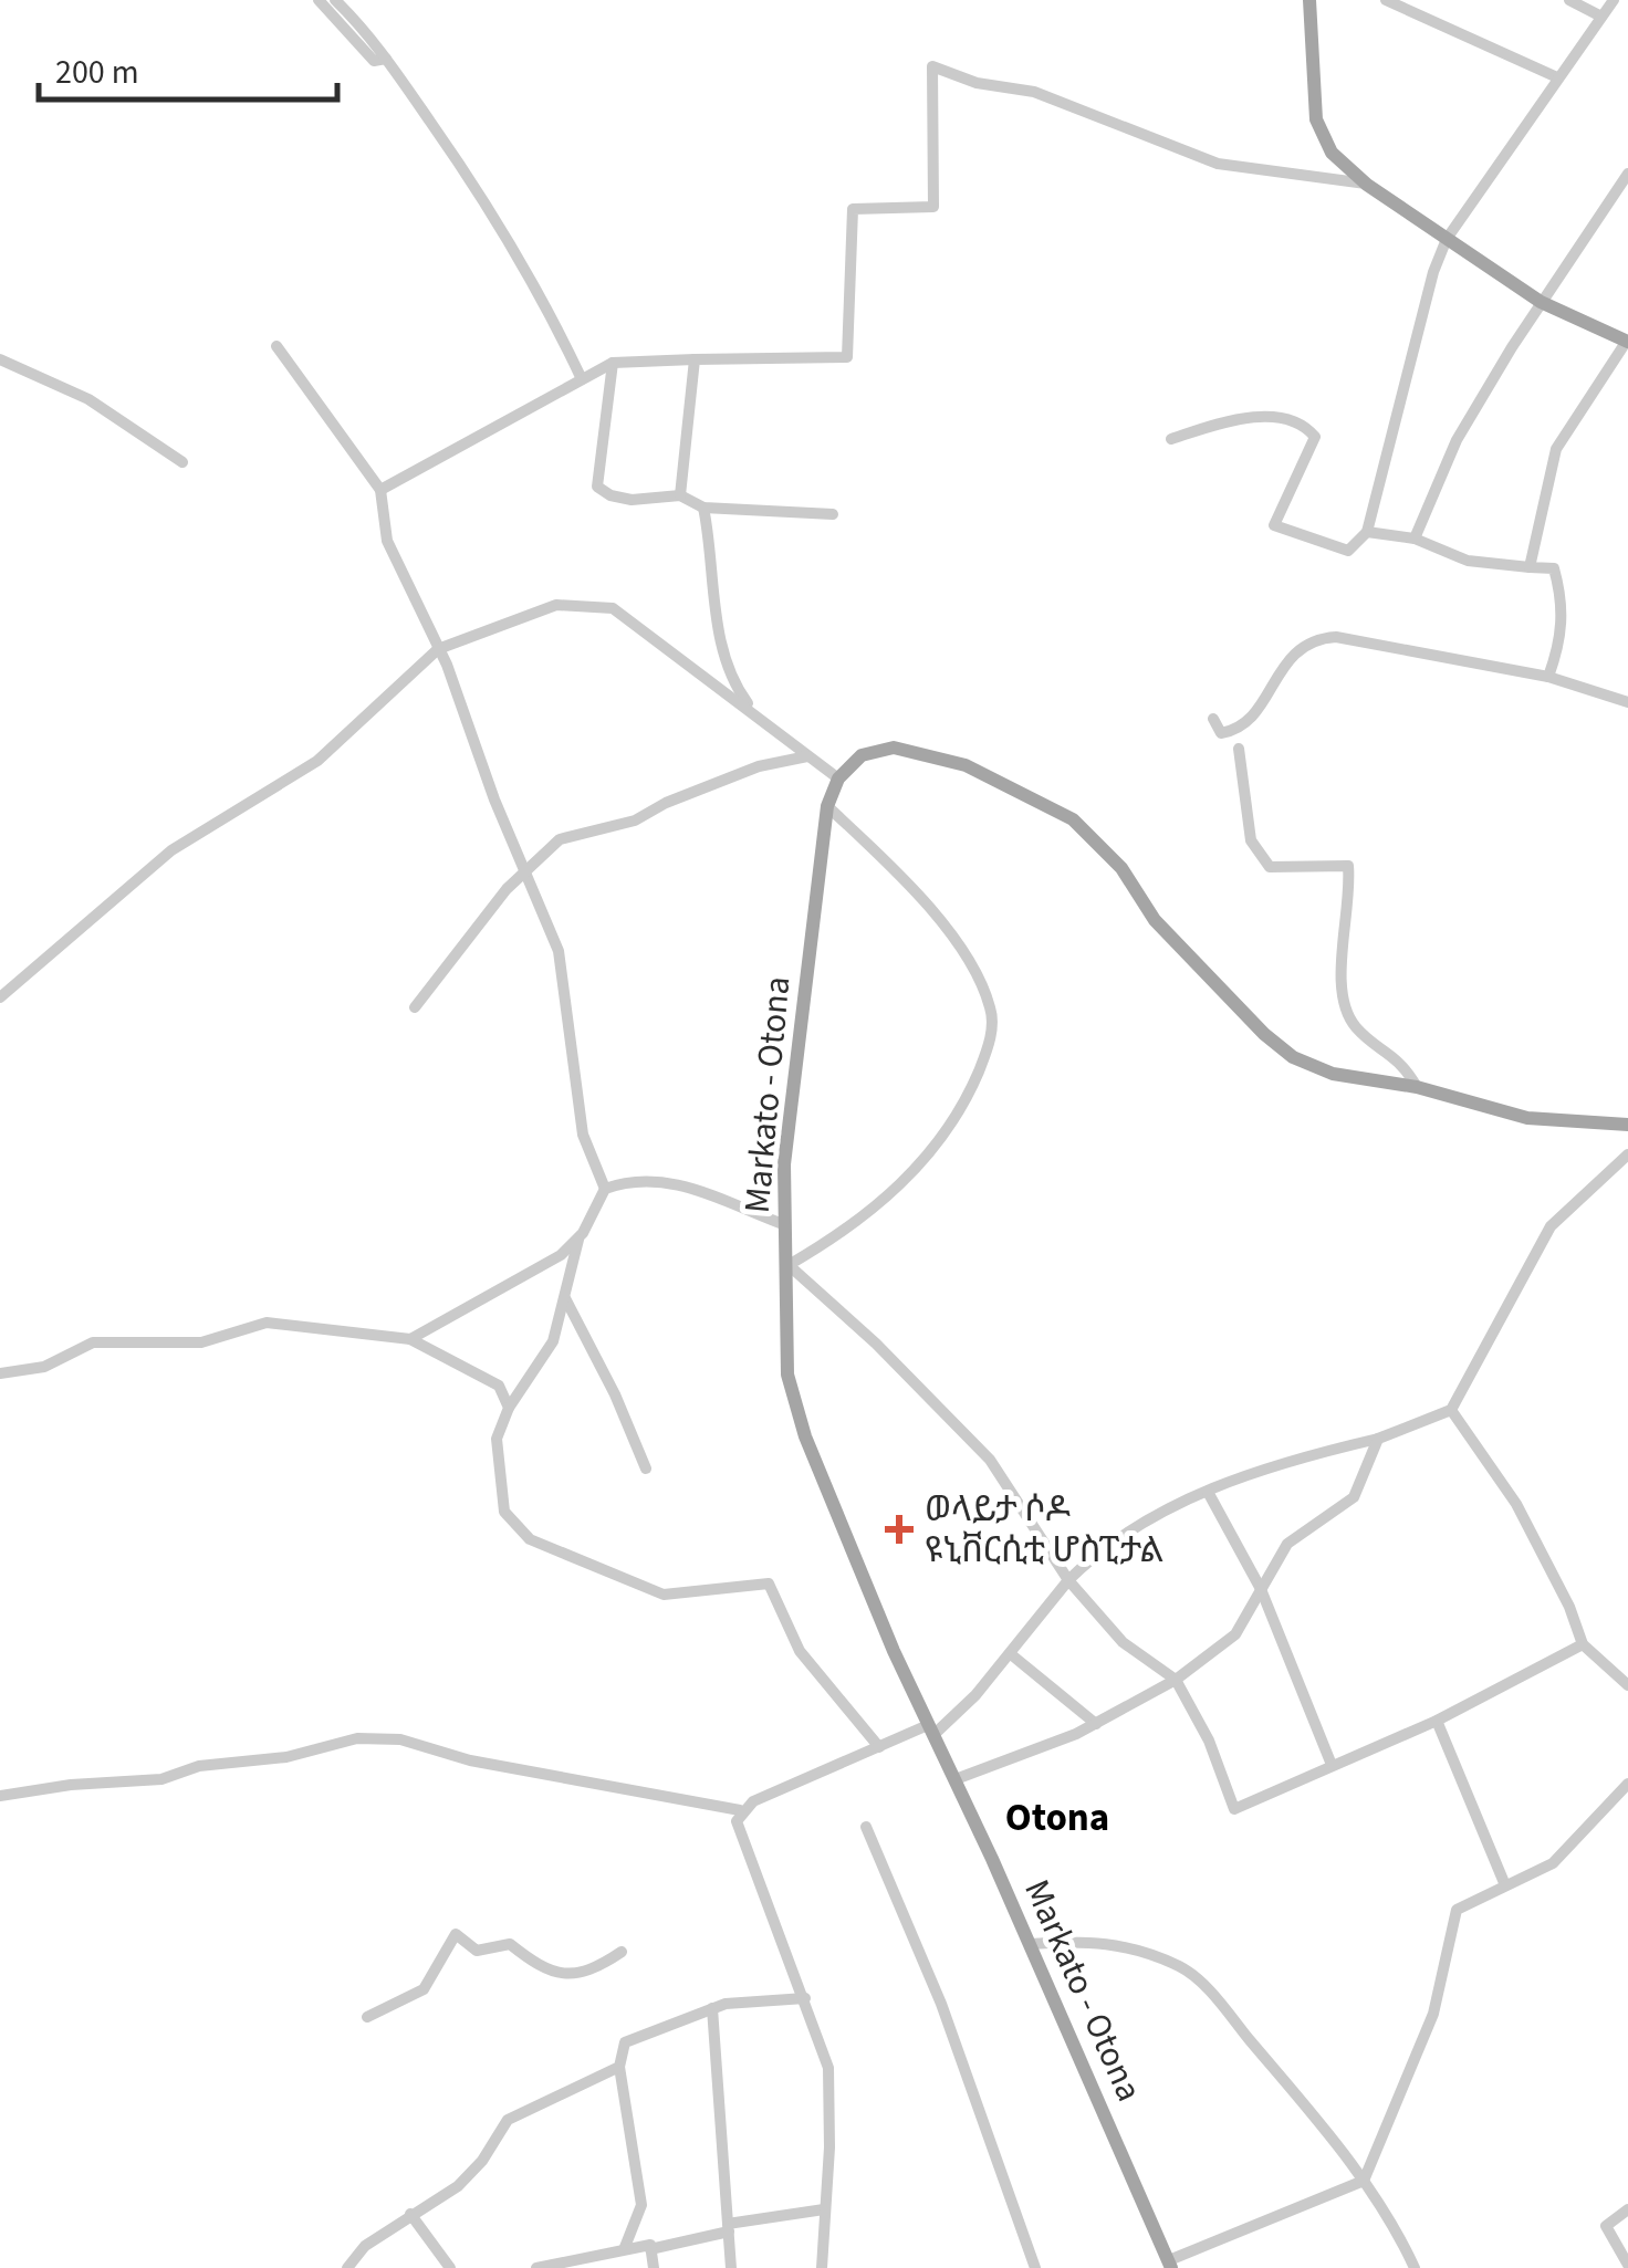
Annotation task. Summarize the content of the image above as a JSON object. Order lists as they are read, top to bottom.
{
  "streets": {
    "main road": ["Markato - Otona"]
  },
  "districts": ["Otona"],
  "places": {
    "health": ["ወላይታ ሶዶ ዩኒቨርሲቲ ሆስፒታል"]
  },
  "scale_bar": "200 m"
}
